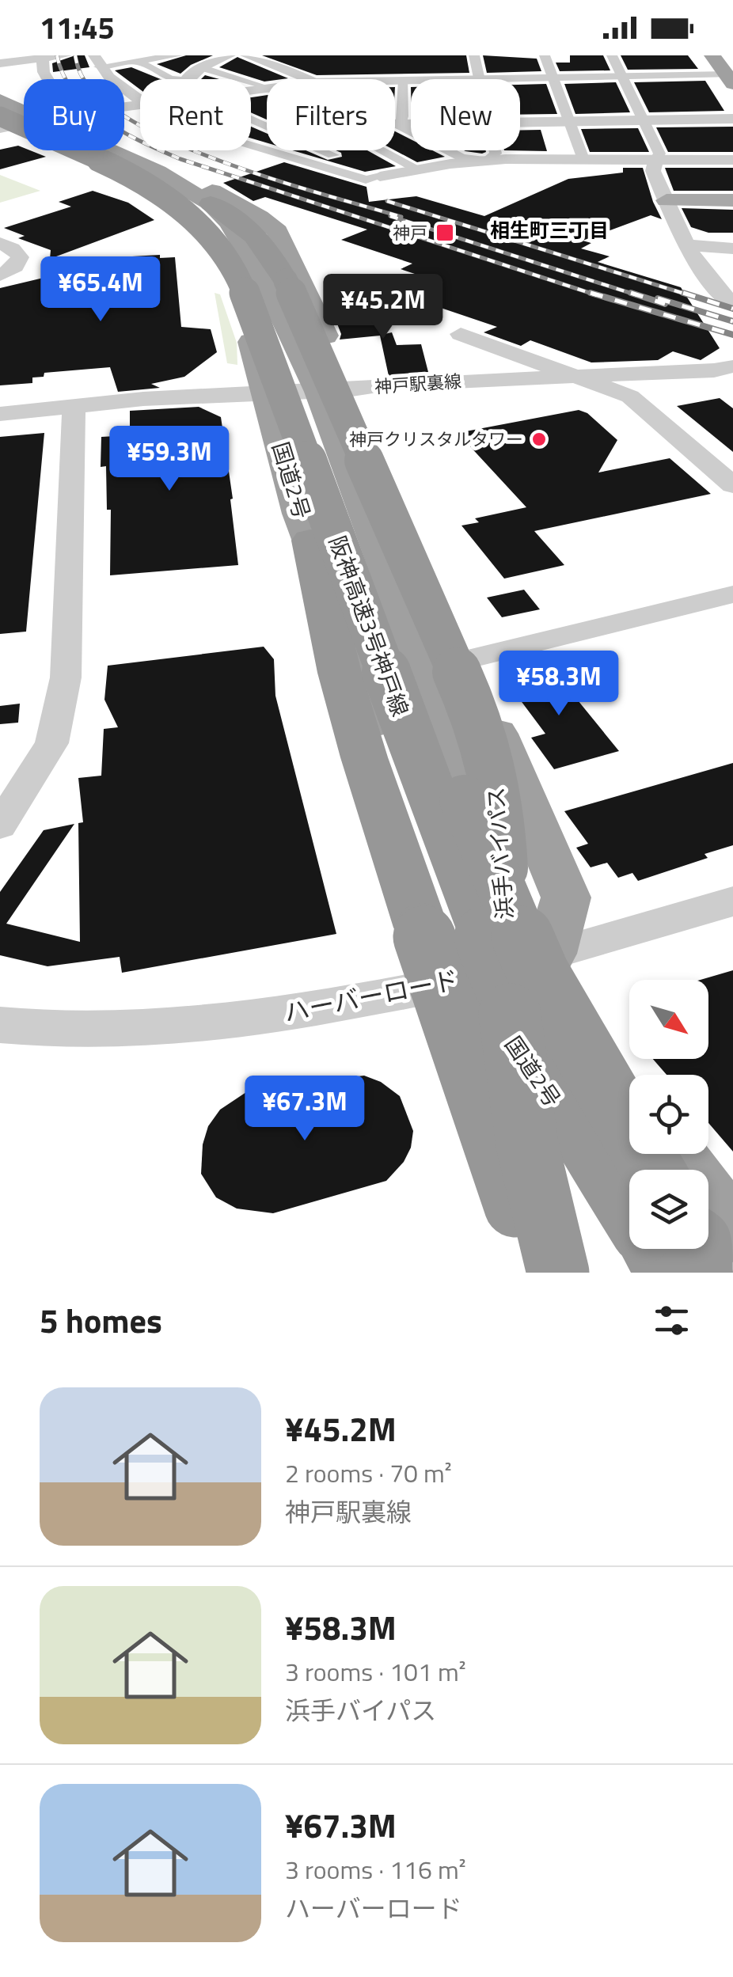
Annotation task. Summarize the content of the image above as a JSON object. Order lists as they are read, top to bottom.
{
  "streets": {
    "highway": ["国道2号", "阪神高速3号神戸線", "浜手バイパス"],
    "street": ["神戸駅裏線", "ハーバーロード"]
  },
  "crossings": [
    ["神戸駅裏線", "国道2号"],
    ["国道2号", "阪神高速3号神戸線"],
    ["国道2号", "浜手バイパス"],
    ["国道2号", "ハーバーロード"]
  ],
  "districts": ["相生町三丁目"],
  "places": {
    "transit": ["神戸"],
    "other": ["神戸クリスタルタワー"]
  },
  "north": "bottom right",
  "page": {
    "status": "11:45",
    "chip": [
      "Buy",
      "Rent",
      "Filters",
      "New"
    ],
    "price": [
      "¥65.4M",
      "¥45.2M",
      "¥59.3M",
      "¥58.3M",
      "¥67.3M"
    ],
    "heading": "5 homes",
    "list": [
      {
        "name": "¥45.2M",
        "note": "2 rooms · 70 m² · 神戸駅裏線"
      },
      {
        "name": "¥58.3M",
        "note": "3 rooms · 101 m² · 浜手バイパス"
      },
      {
        "name": "¥67.3M",
        "note": "3 rooms · 116 m² · ハーバーロード"
      }
    ]
  }
}
